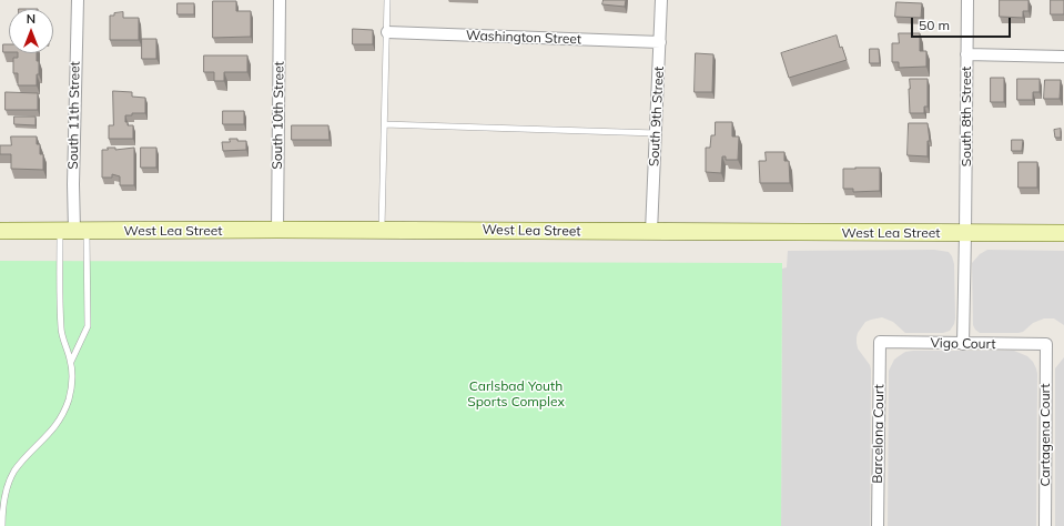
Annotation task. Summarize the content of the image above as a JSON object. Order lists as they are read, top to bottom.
{
  "streets": {
    "main road": ["West Lea Street"],
    "street": [
      "Washington Street",
      "South 11th Street",
      "South 10th Street",
      "South 9th Street",
      "South 8th Street",
      "Vigo Court",
      "Barcelona Court",
      "Cartagena Court"
    ]
  },
  "crossings": [
    ["Washington Street", "South 9th Street"],
    ["South 11th Street", "West Lea Street"],
    ["South 10th Street", "West Lea Street"],
    ["South 9th Street", "West Lea Street"],
    ["South 8th Street", "West Lea Street"],
    ["South 8th Street", "Vigo Court"],
    ["Vigo Court", "Barcelona Court"],
    ["Vigo Court", "Cartagena Court"]
  ],
  "parks": ["Carlsbad Youth Sports Complex"],
  "scale_bar": "50 m",
  "north": "top"
}
